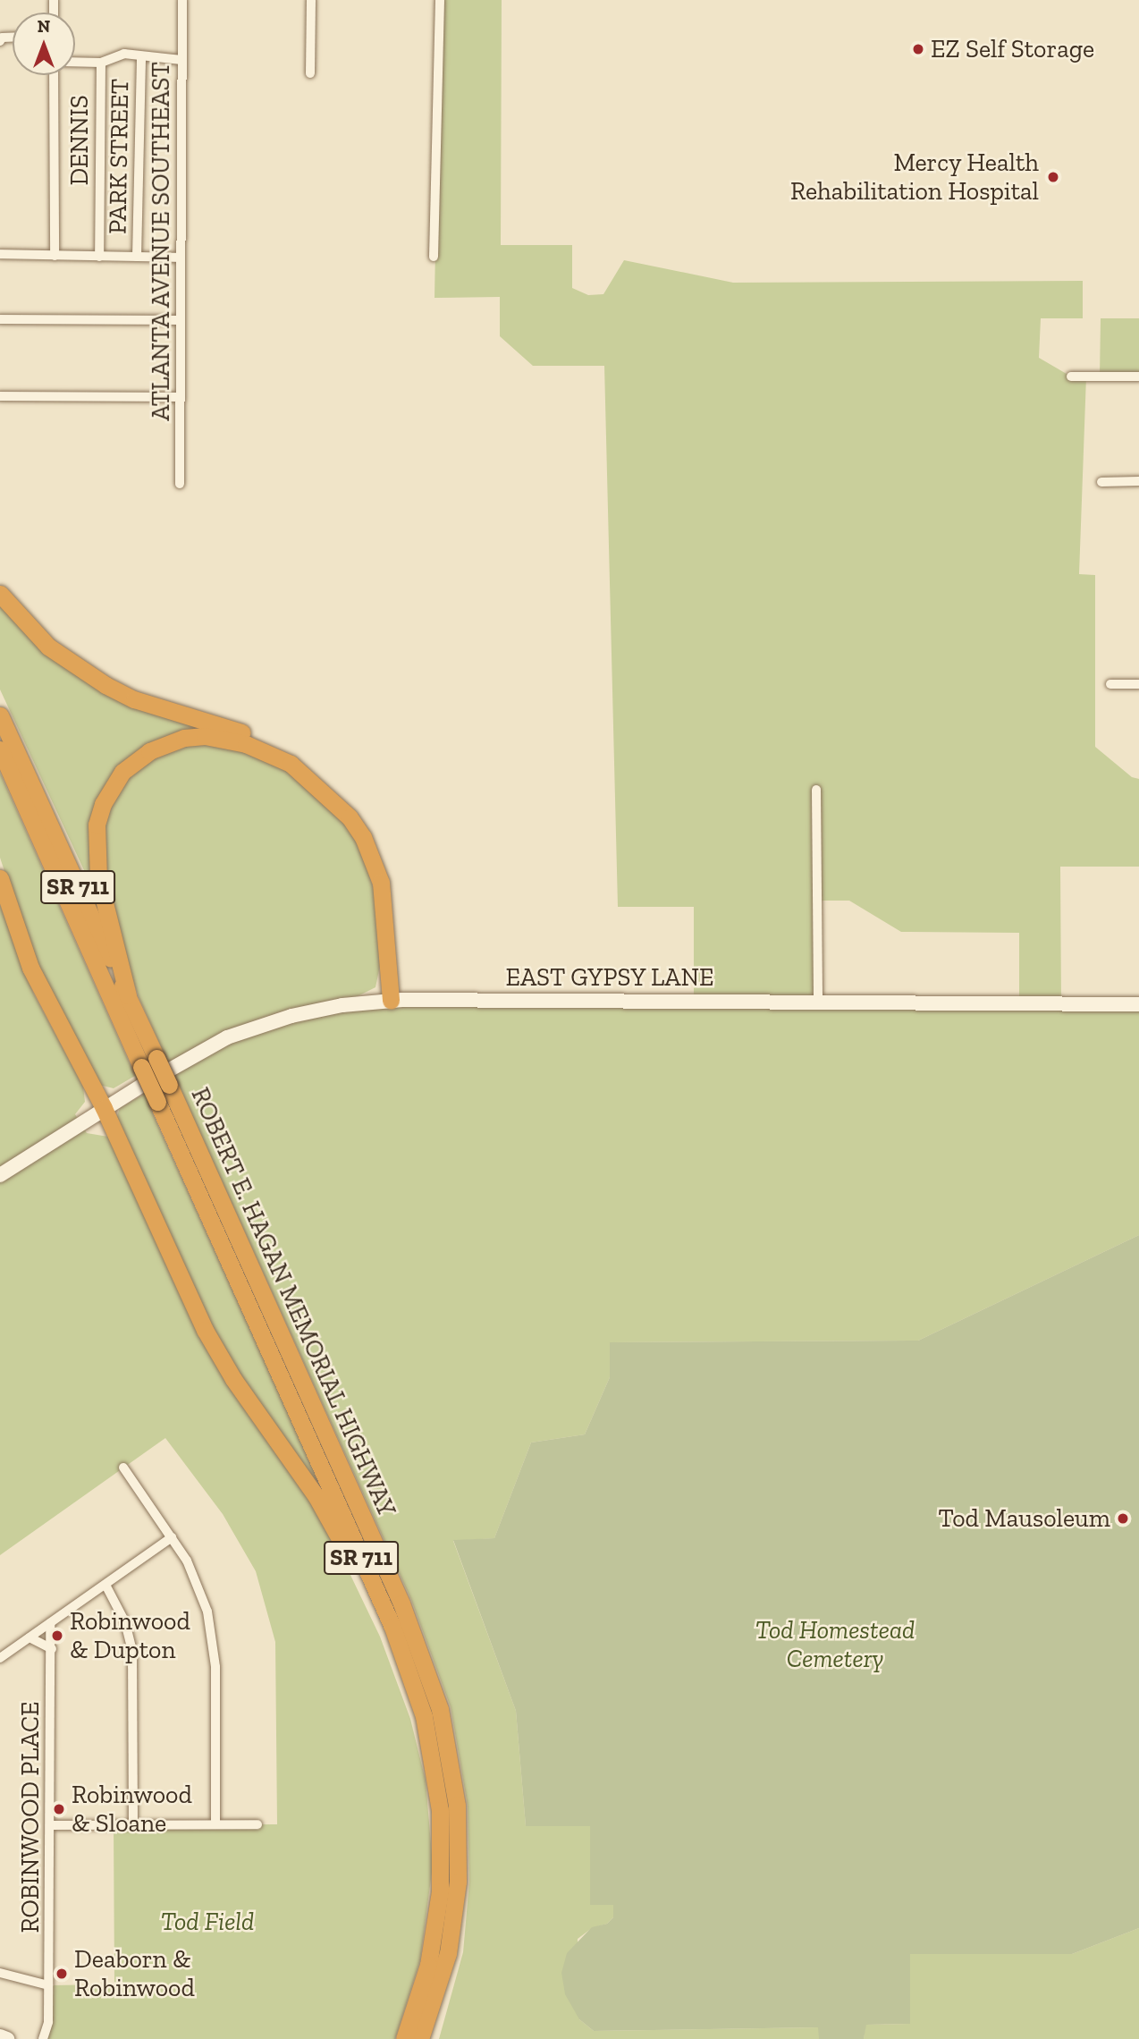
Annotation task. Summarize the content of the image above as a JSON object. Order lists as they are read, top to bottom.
{
  "streets": {
    "highway": ["SR 711", "ROBERT E. HAGAN MEMORIAL HIGHWAY"],
    "main road": ["EAST GYPSY LANE"],
    "street": [
      "DENNIS",
      "PARK STREET",
      "ATLANTA AVENUE SOUTHEAST",
      "ROBINWOOD PLACE"
    ]
  },
  "parks": ["Tod Homestead Cemetery", "Tod Field"],
  "places": [
    "EZ Self Storage",
    "Mercy Health Rehabilitation Hospital",
    "Tod Mausoleum",
    "Robinwood & Dupton",
    "Robinwood & Sloane",
    "Deaborn & Robinwood"
  ],
  "north": "top"
}
